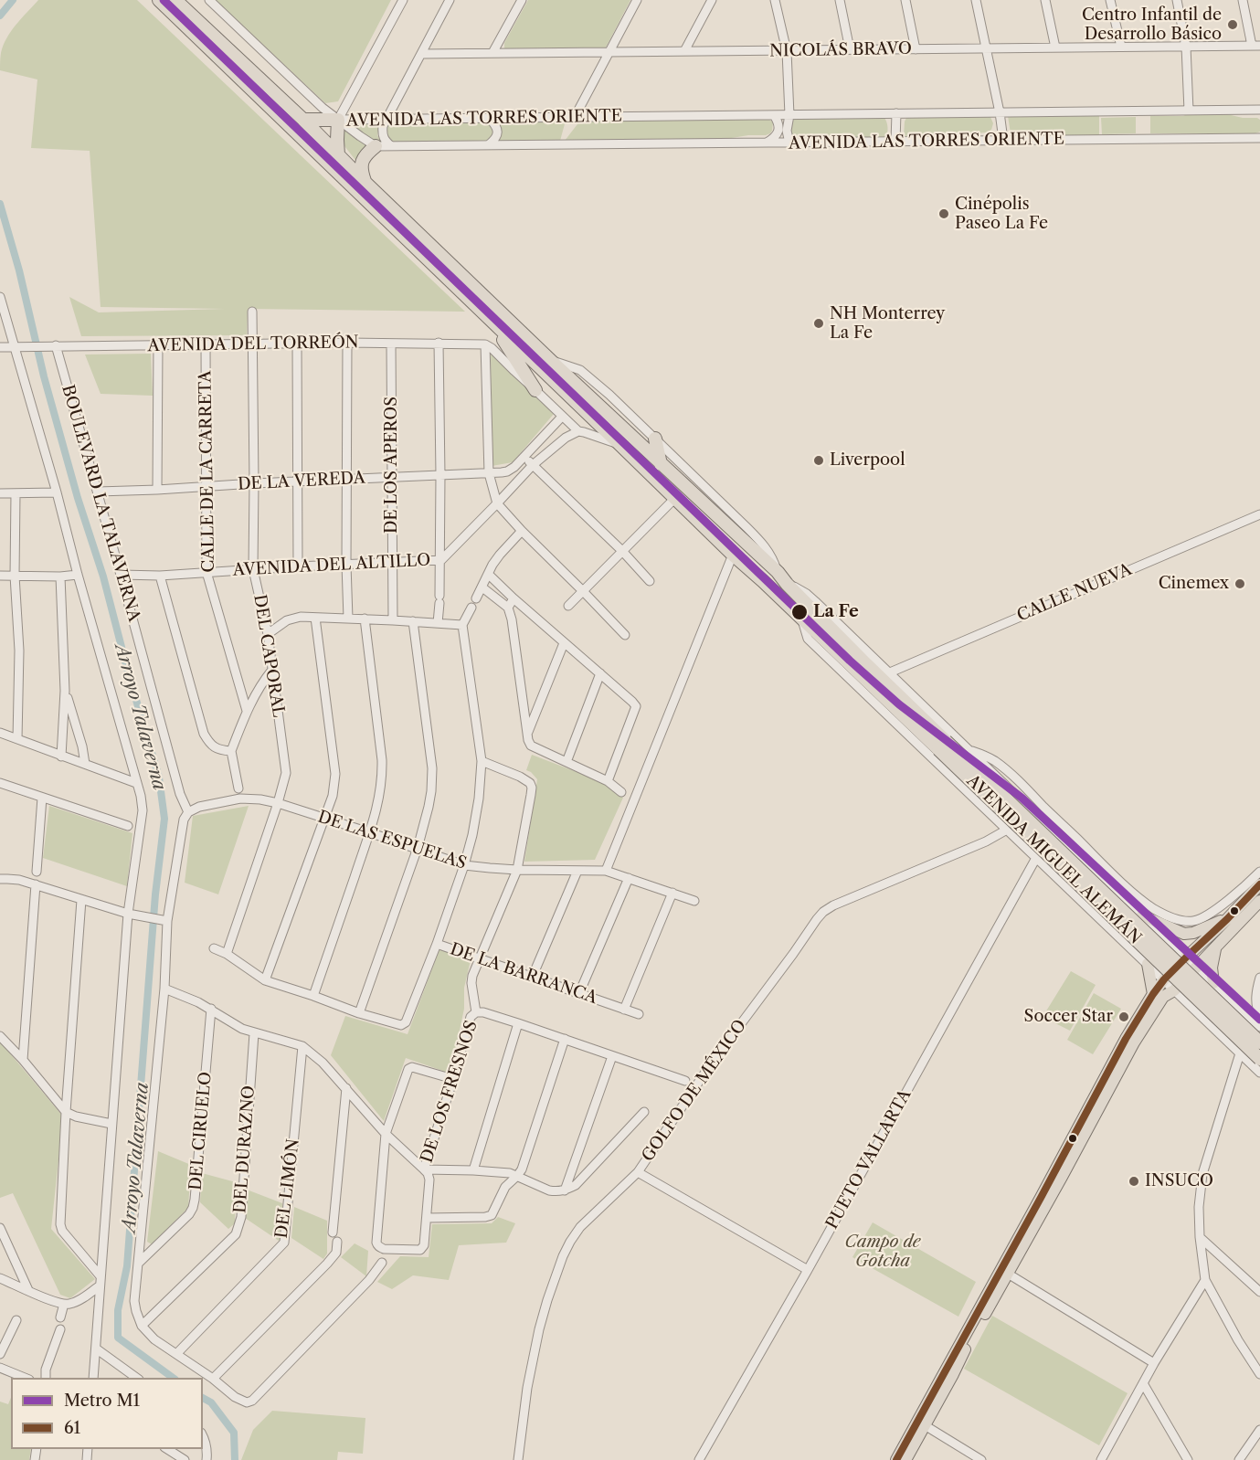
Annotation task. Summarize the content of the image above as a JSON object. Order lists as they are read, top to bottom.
{
  "streets": {
    "highway": ["AVENIDA MIGUEL ALEMÁN"],
    "street": [
      "NICOLÁS BRAVO",
      "AVENIDA LAS TORRES ORIENTE",
      "AVENIDA DEL TORREÓN",
      "DE LOS APEROS",
      "CALLE DE LA CARRETA",
      "DE LA VEREDA",
      "BOULEVARD LA TALAVERNA",
      "AVENIDA DEL ALTILLO",
      "CALLE NUEVA",
      "DEL CAPORAL",
      "DE LAS ESPUELAS",
      "DE LA BARRANCA",
      "GOLFO DE MÉXICO",
      "DE LOS FRESNOS",
      "DEL CIRUELO",
      "DEL DURAZNO",
      "PUETO VALLARTA",
      "DEL LIMÓN"
    ]
  },
  "crossings": [
    ["AVENIDA DEL TORREÓN", "DE LOS APEROS"],
    ["AVENIDA DEL TORREÓN", "CALLE DE LA CARRETA"],
    ["AVENIDA DEL TORREÓN", "BOULEVARD LA TALAVERNA"],
    ["AVENIDA DEL TORREÓN", "DEL CAPORAL"],
    ["DE LOS APEROS", "DE LA VEREDA"],
    ["DE LOS APEROS", "AVENIDA DEL ALTILLO"],
    ["CALLE DE LA CARRETA", "DE LA VEREDA"],
    ["CALLE DE LA CARRETA", "AVENIDA DEL ALTILLO"],
    ["DE LA VEREDA", "BOULEVARD LA TALAVERNA"],
    ["DE LA VEREDA", "DEL CAPORAL"],
    ["BOULEVARD LA TALAVERNA", "AVENIDA DEL ALTILLO"],
    ["BOULEVARD LA TALAVERNA", "DE LAS ESPUELAS"],
    ["AVENIDA DEL ALTILLO", "DEL CAPORAL"],
    ["DEL CAPORAL", "DE LAS ESPUELAS"],
    ["DEL CAPORAL", "DE LA BARRANCA"],
    ["DE LAS ESPUELAS", "DE LOS FRESNOS"],
    ["DE LA BARRANCA", "DE LOS FRESNOS"]
  ],
  "water": ["Arroyo Talaverna"],
  "parks": ["Campo de Gotcha"],
  "places": [
    "Centro Infantil de Desarrollo Básico",
    "Cinépolis Paseo La Fe",
    "NH Monterrey La Fe",
    "Liverpool",
    "Cinemex",
    "La Fe",
    "Soccer Star",
    "INSUCO"
  ],
  "lines": ["metro line M1", "transit line 61"],
  "legend": ["Metro M1", "61"]
}
